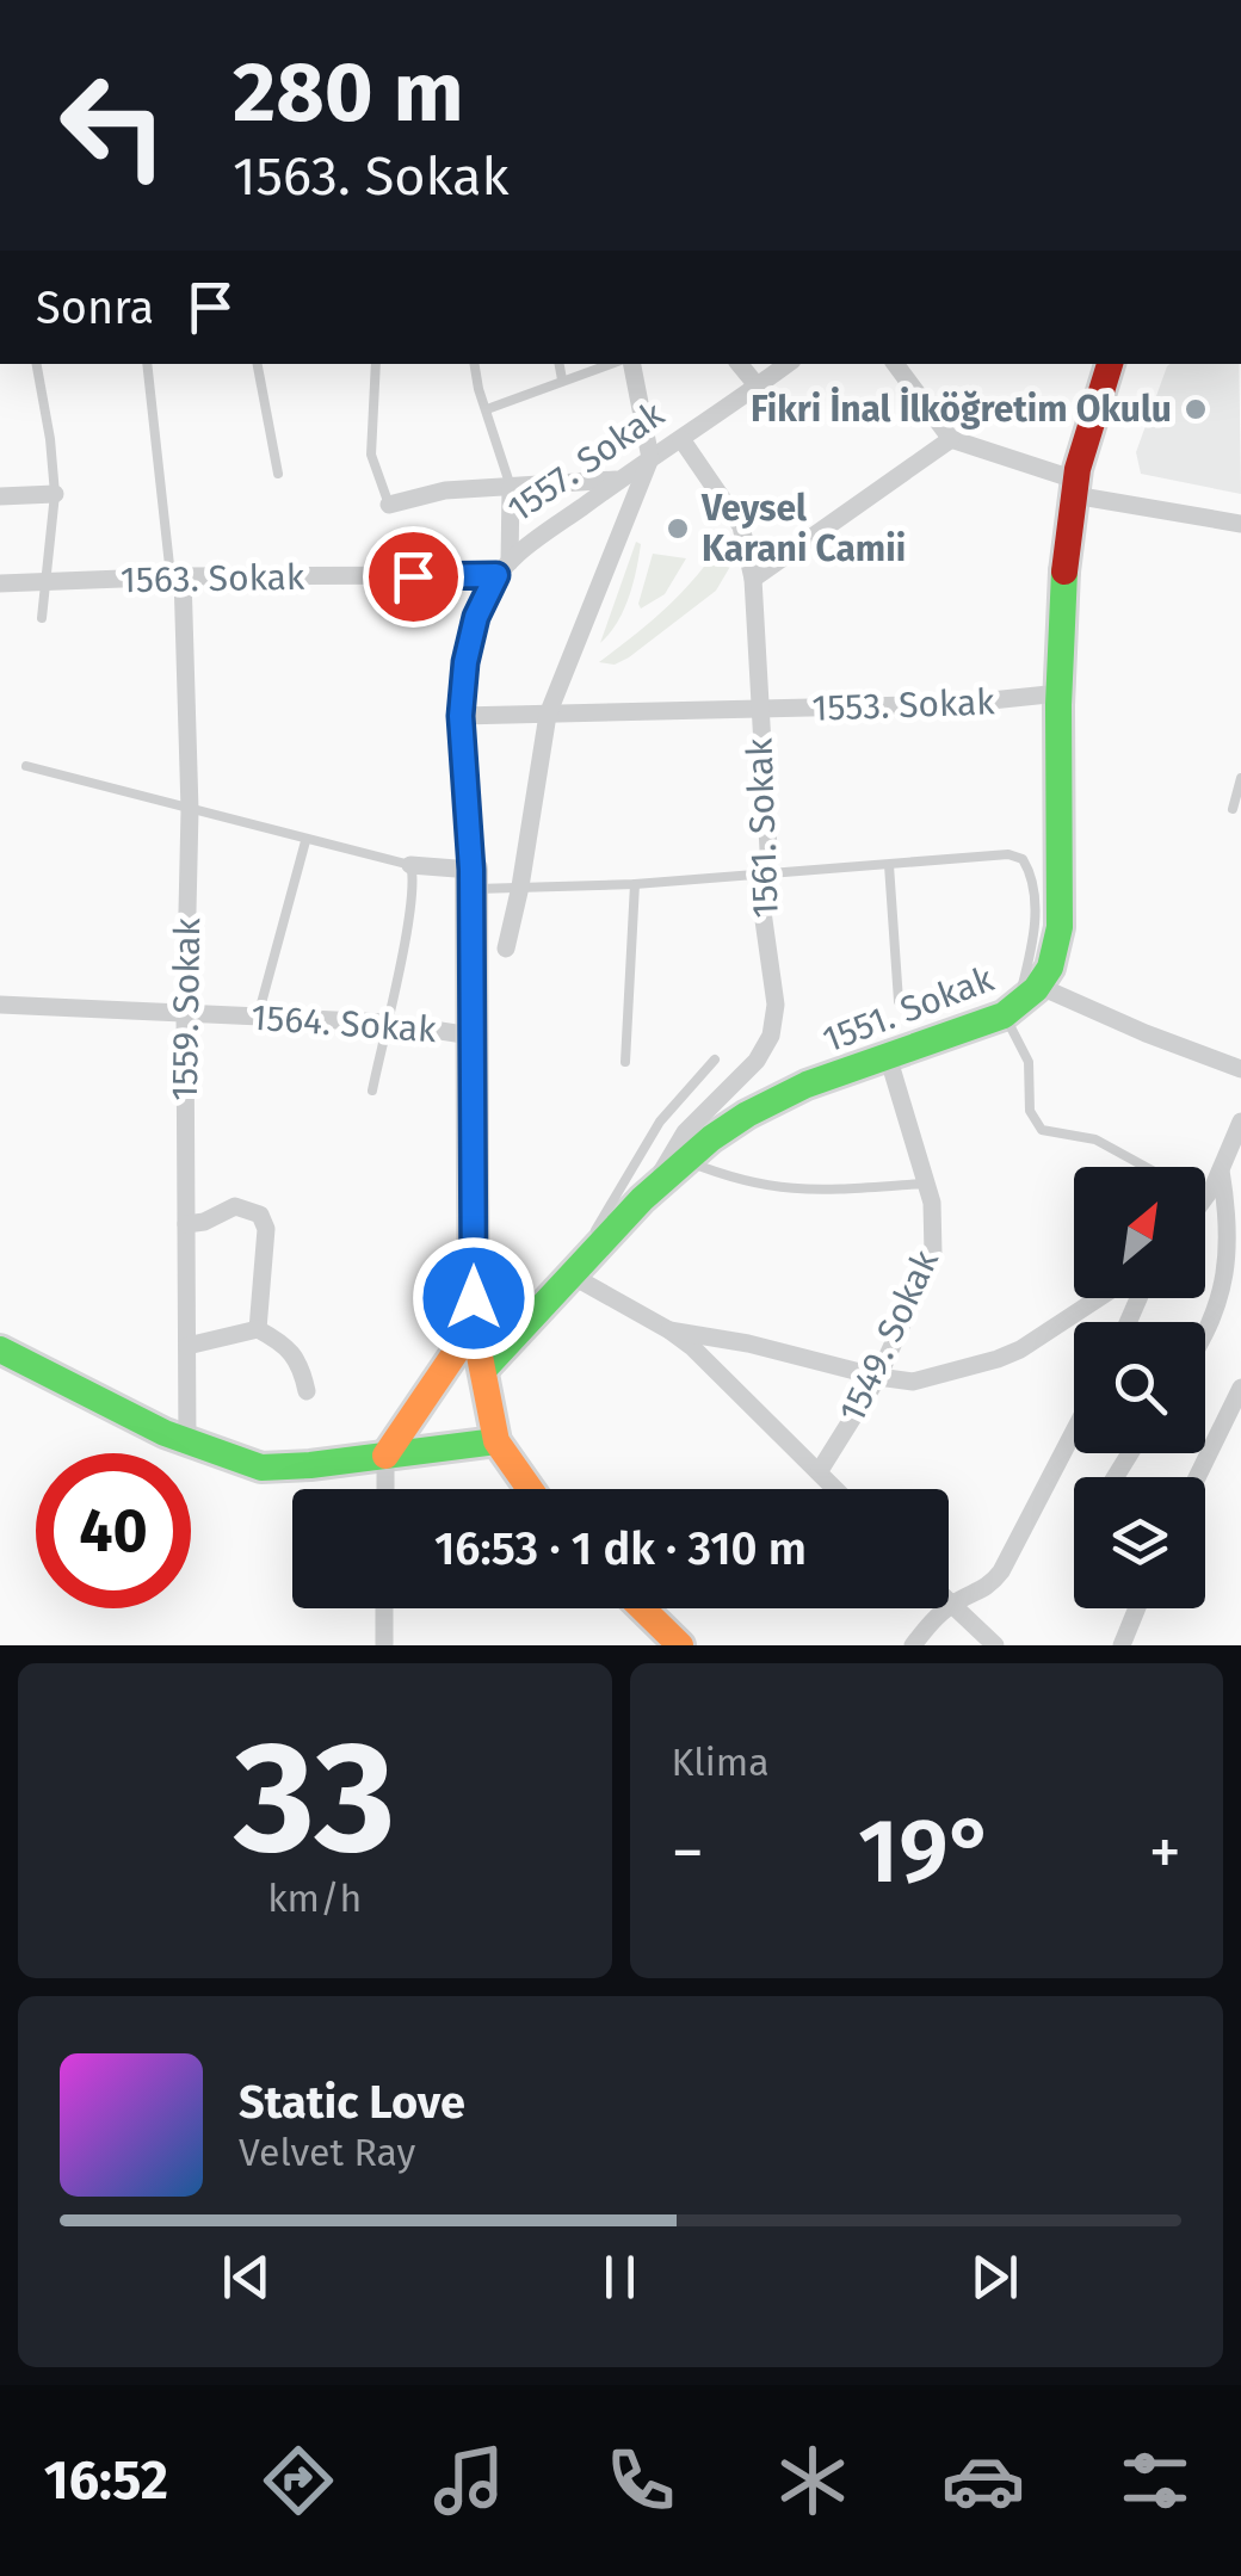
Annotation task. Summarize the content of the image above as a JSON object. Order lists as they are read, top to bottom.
{
  "streets": {
    "street": [
      "1557. Sokak",
      "1563. Sokak",
      "1553. Sokak",
      "1561. Sokak",
      "1559. Sokak",
      "1551. Sokak",
      "1564. Sokak",
      "1549. Sokak"
    ]
  },
  "crossings": [
    ["1557. Sokak", "1563. Sokak"],
    ["1557. Sokak", "1553. Sokak"],
    ["1557. Sokak", "1561. Sokak"],
    ["1557. Sokak", "1551. Sokak"],
    ["1557. Sokak", "1564. Sokak"],
    ["1563. Sokak", "1559. Sokak"],
    ["1553. Sokak", "1561. Sokak"],
    ["1553. Sokak", "1551. Sokak"],
    ["1561. Sokak", "1551. Sokak"],
    ["1559. Sokak", "1564. Sokak"],
    ["1551. Sokak", "1549. Sokak"]
  ],
  "places": ["Fikri İnal İlköğretim Okulu", "Veysel Karani Camii"],
  "north": "top right",
  "page": {
    "turn": ["280 m", "1563. Sokak"],
    "then": "Sonra",
    "limit": "40",
    "trip": "16:53 · 1 dk · 310 m",
    "tile": [
      ["33", "km/h"],
      "Klima"
    ],
    "heat": ["−", "19°", "+"],
    "song": ["Static Love", "Velvet Ray"],
    "tabs": "16:52"
  }
}
